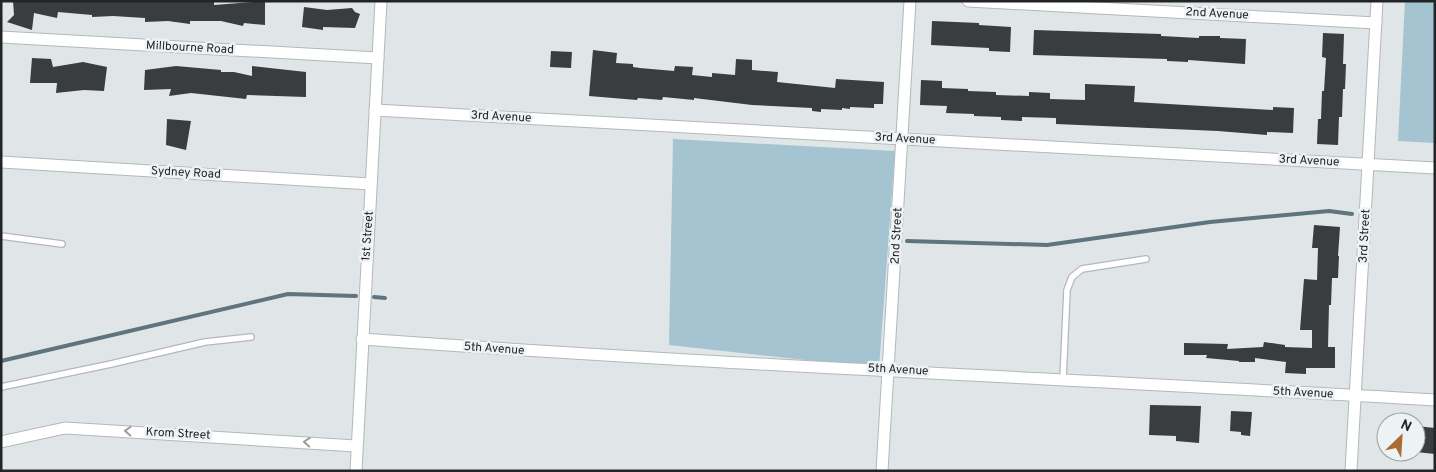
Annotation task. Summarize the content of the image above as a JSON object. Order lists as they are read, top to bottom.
{
  "streets": {
    "street": [
      "2nd Avenue",
      "Millbourne Road",
      "3rd Avenue",
      "Sydney Road",
      "1st Street",
      "2nd Street",
      "3rd Street",
      "5th Avenue",
      "Krom Street"
    ]
  },
  "crossings": [
    ["2nd Avenue", "3rd Street"],
    ["Millbourne Road", "1st Street"],
    ["3rd Avenue", "1st Street"],
    ["3rd Avenue", "2nd Street"],
    ["3rd Avenue", "3rd Street"],
    ["Sydney Road", "1st Street"],
    ["1st Street", "5th Avenue"],
    ["1st Street", "Krom Street"],
    ["2nd Street", "5th Avenue"],
    ["3rd Street", "5th Avenue"]
  ],
  "one_way": ["Krom Street"],
  "north": "top right"
}
